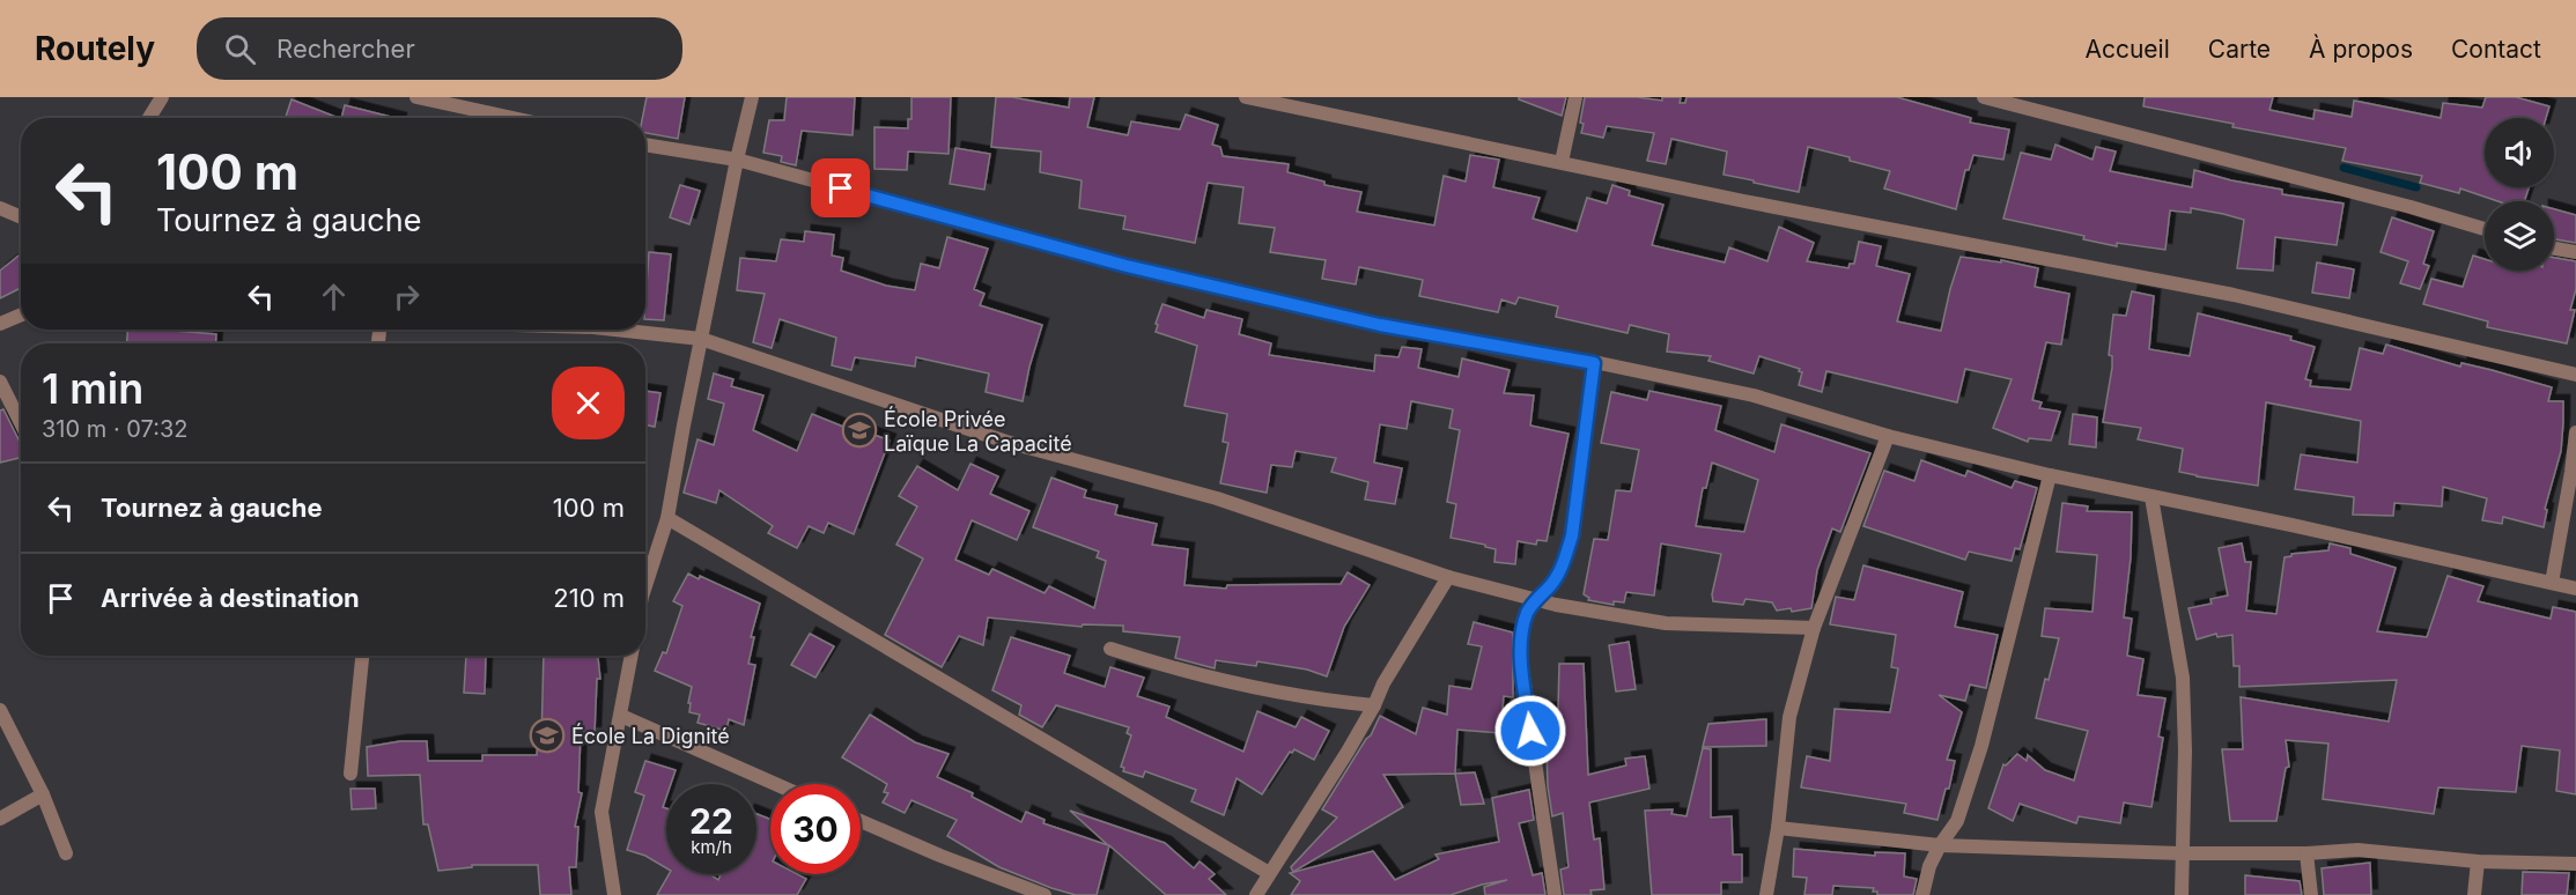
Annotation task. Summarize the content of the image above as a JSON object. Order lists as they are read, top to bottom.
{
  "places": {
    "school or university": ["École Privée Laïque La Capacité", "École La Dignité"]
  },
  "page": {
    "header": "Routely",
    "search": "Rechercher",
    "nav": [
      "Accueil",
      "Carte",
      "À propos",
      "Contact"
    ],
    "turn": ["100 m", "Tournez à gauche"],
    "heading": ["1 min", "310 m · 07:32"],
    "list": [
      {
        "name": "Tournez à gauche",
        "value": "100 m"
      },
      {
        "name": "Arrivée à destination",
        "value": "210 m"
      }
    ],
    "speed": "22 km/h",
    "limit": "30"
  }
}
